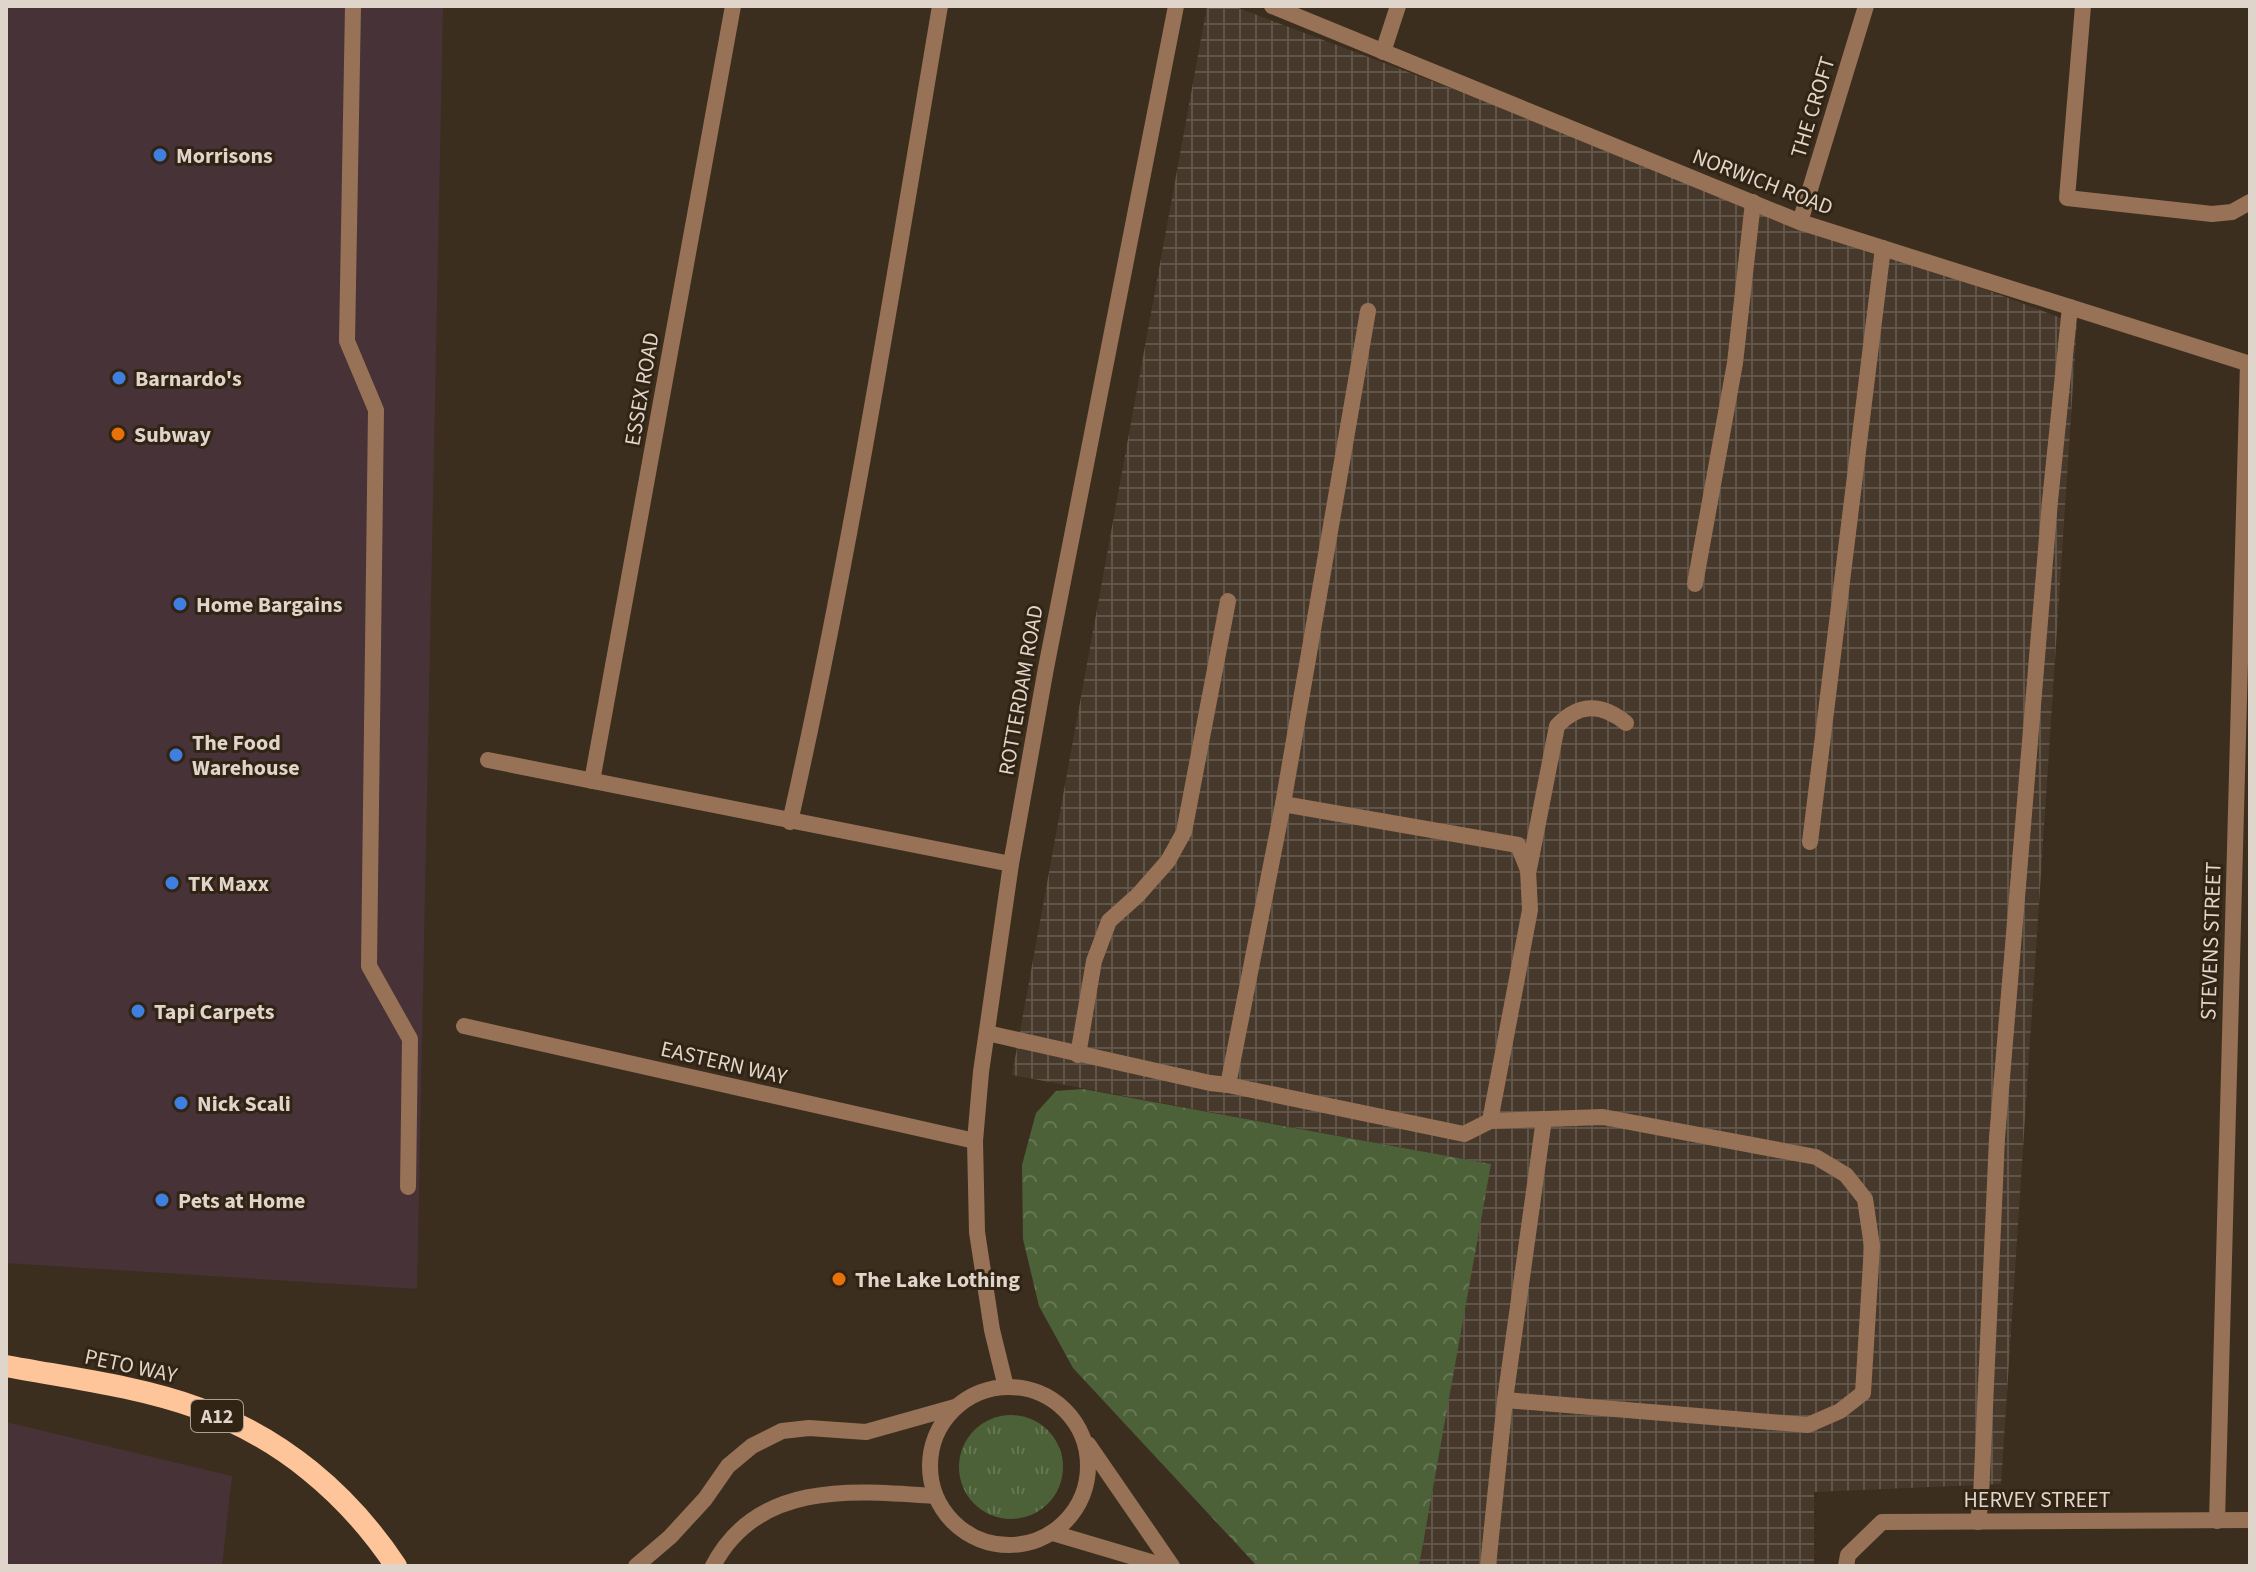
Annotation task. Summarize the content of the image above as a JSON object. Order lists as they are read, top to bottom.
{
  "streets": {
    "highway": ["PETO WAY", "A12"],
    "street": [
      "THE CROFT",
      "NORWICH ROAD",
      "ESSEX ROAD",
      "ROTTERDAM ROAD",
      "STEVENS STREET",
      "EASTERN WAY",
      "HERVEY STREET"
    ]
  },
  "crossings": [
    ["THE CROFT", "NORWICH ROAD"],
    ["NORWICH ROAD", "STEVENS STREET"],
    ["ROTTERDAM ROAD", "EASTERN WAY"],
    ["STEVENS STREET", "HERVEY STREET"]
  ],
  "places": [
    "Morrisons",
    "Barnardo's",
    "Subway",
    "Home Bargains",
    "The Food Warehouse",
    "TK Maxx",
    "Tapi Carpets",
    "Nick Scali",
    "Pets at Home",
    "The Lake Lothing"
  ]
}
